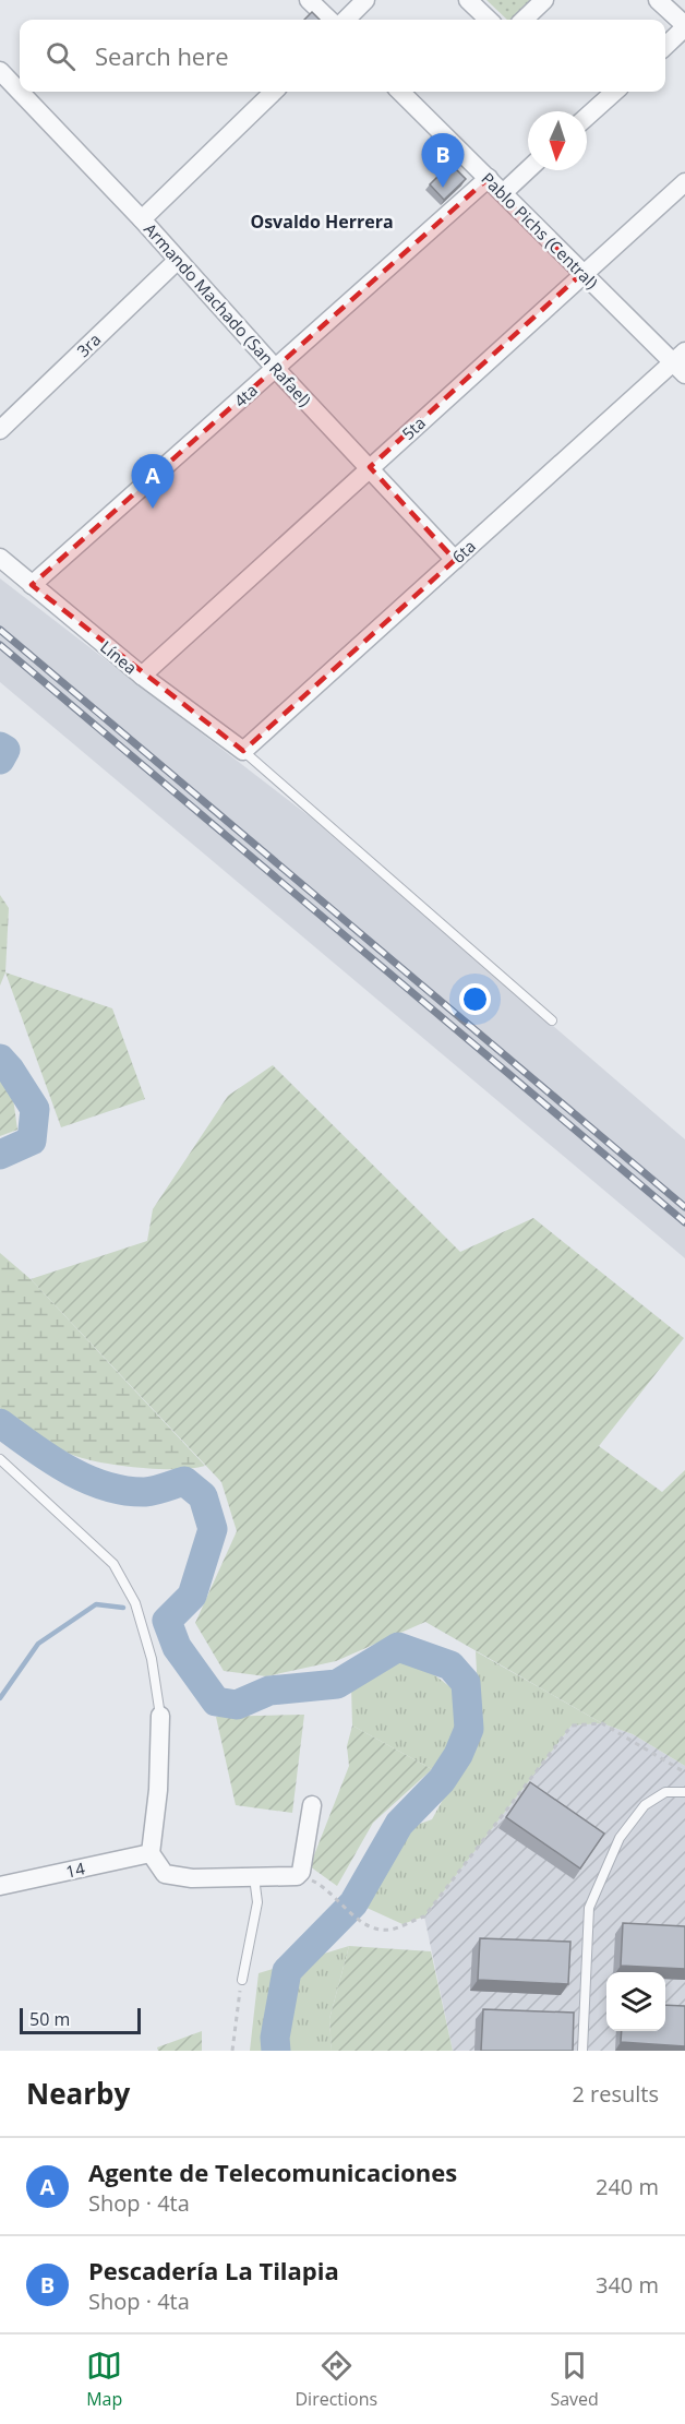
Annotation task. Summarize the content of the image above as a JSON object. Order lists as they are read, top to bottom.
{
  "streets": {
    "street": [
      "Pablo Pichs (Central)",
      "Armando Machado (San Rafael)",
      "3ra",
      "4ta",
      "5ta",
      "6ta",
      "Línea",
      "14"
    ]
  },
  "crossings": [
    ["Pablo Pichs (Central)", "4ta"],
    ["Pablo Pichs (Central)", "5ta"],
    ["Pablo Pichs (Central)", "6ta"],
    ["Armando Machado (San Rafael)", "3ra"],
    ["Armando Machado (San Rafael)", "4ta"],
    ["Armando Machado (San Rafael)", "5ta"],
    ["Armando Machado (San Rafael)", "6ta"],
    ["4ta", "Línea"],
    ["5ta", "Línea"],
    ["6ta", "Línea"]
  ],
  "districts": ["Osvaldo Herrera"],
  "scale_bar": "50 m",
  "north": "bottom",
  "page": {
    "search": "Search here",
    "pins": ["B", "A"],
    "scale": "50 m",
    "heading": ["Nearby", "2 results"],
    "list": [
      {
        "mark": "A",
        "name": "Agente de Telecomunicaciones",
        "note": "Shop · 4ta",
        "value": "240 m"
      },
      {
        "mark": "B",
        "name": "Pescadería La Tilapia",
        "note": "Shop · 4ta",
        "value": "340 m"
      }
    ],
    "nav": ["Map", "Directions", "Saved"]
  }
}
